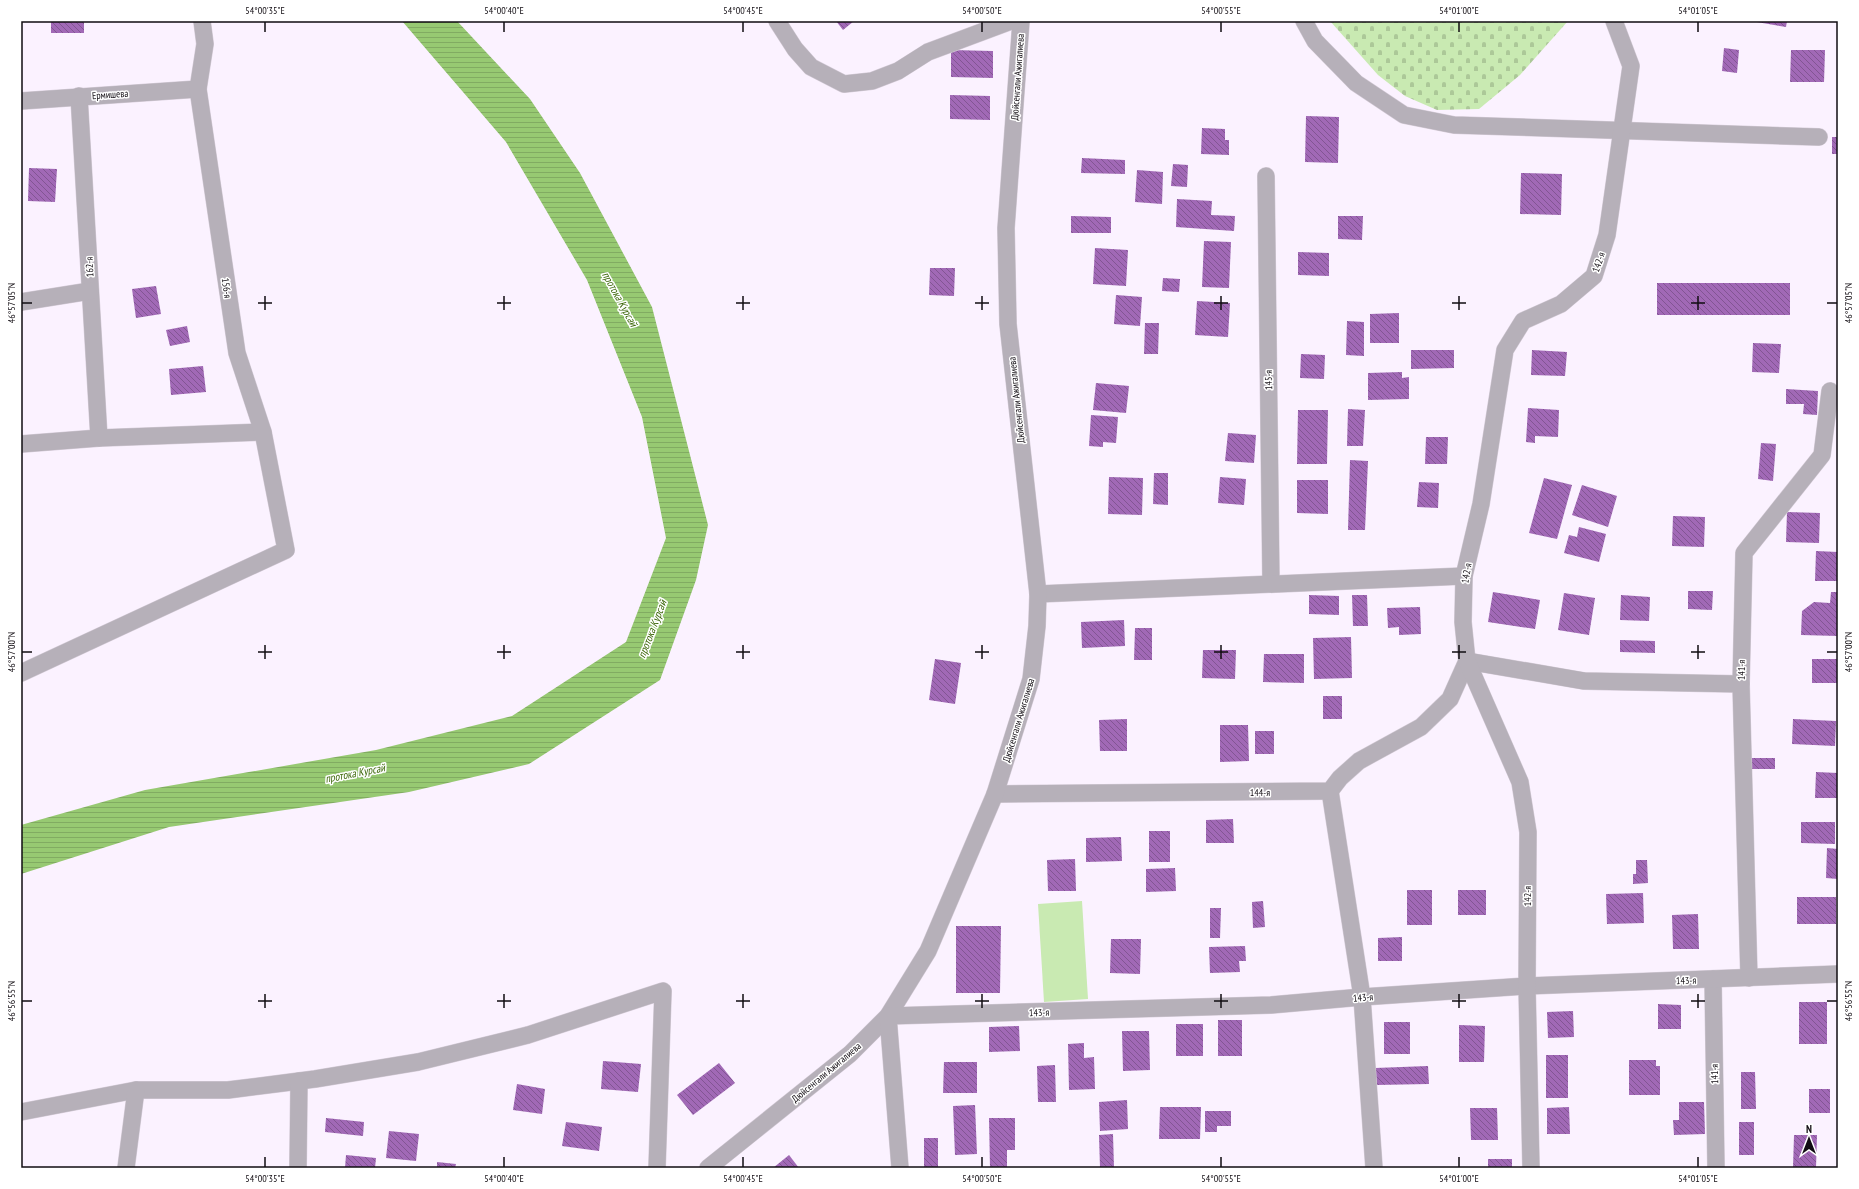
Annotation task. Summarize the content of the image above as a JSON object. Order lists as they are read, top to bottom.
{
  "streets": {
    "street": [
      "Дюйсенгали Ажигалиева",
      "Ермишева",
      "142-я",
      "162-я",
      "156-я",
      "145-я",
      "141-я",
      "144-я",
      "143-я"
    ]
  },
  "crossings": [
    ["Дюйсенгали Ажигалиева", "144-я"],
    ["Дюйсенгали Ажигалиева", "143-я"],
    ["Ермишева", "162-я"],
    ["Ермишева", "156-я"],
    ["142-я", "143-я"],
    ["141-я", "143-я"]
  ],
  "water": ["протока Курсай"],
  "north": "top",
  "coordinates": [
    "54°00'35\"E",
    "54°00'40\"E",
    "54°00'45\"E",
    "54°00'50\"E",
    "54°00'55\"E",
    "54°01'00\"E",
    "54°01'05\"E",
    "46°57'05\"N",
    "46°57'00\"N",
    "46°56'55\"N"
  ]
}
